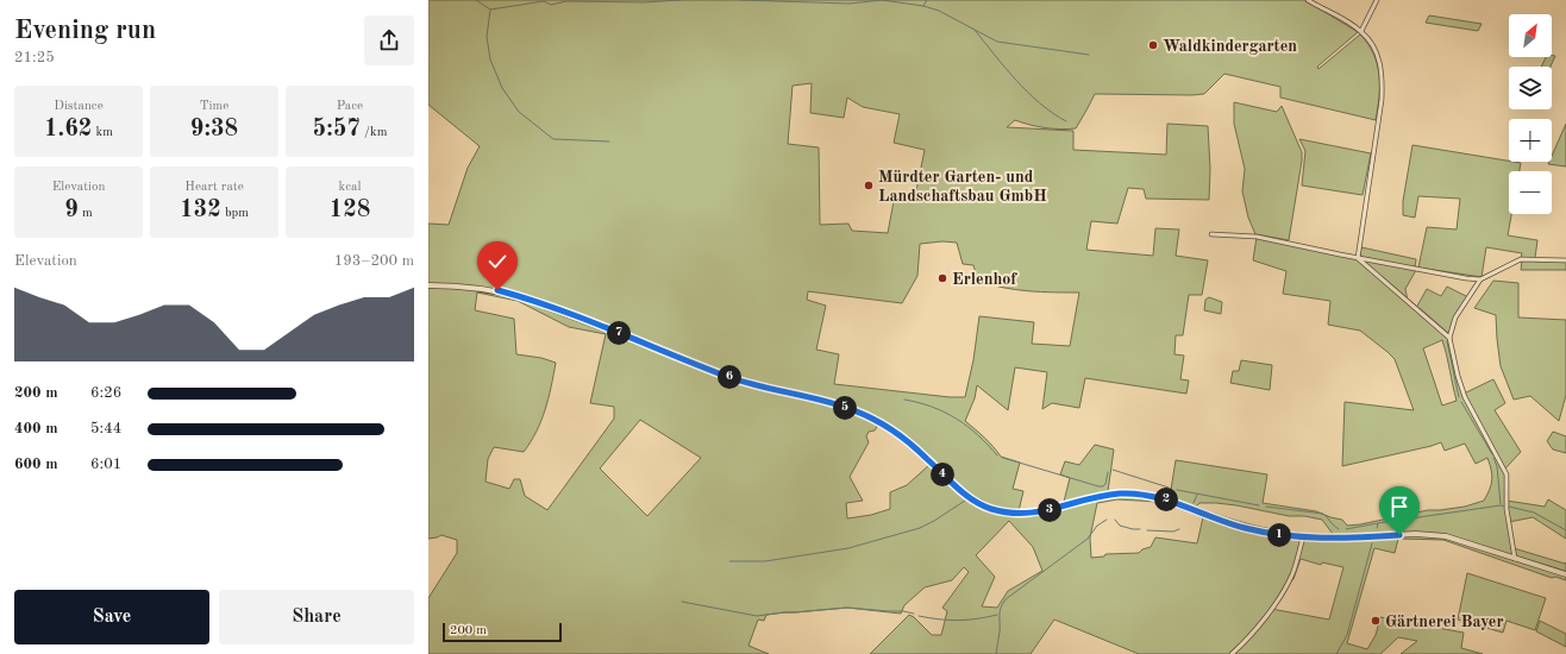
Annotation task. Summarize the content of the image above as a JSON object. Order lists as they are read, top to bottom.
{
  "places": [
    "Waldkindergarten",
    "Mürdter Garten- und Landschaftsbau GmbH",
    "Erlenhof",
    "Gärtnerei Bayer"
  ],
  "scale_bar": "200 m",
  "north": "top right",
  "page": {
    "heading": ["Evening run", "21:25"],
    "map_buttons": ["+", "−"],
    "stats": [
      ["Distance", "1.62 km"],
      ["Time", "9:38"],
      ["Pace", "5:57 /km"],
      ["Elevation", "9 m"],
      ["Heart rate", "132 bpm"],
      ["kcal", "128"]
    ],
    "chart": ["Elevation", "193–200 m"],
    "pins": [
      "7",
      "6",
      "5",
      "4",
      "2",
      "3",
      "1"
    ],
    "list": [
      {
        "name": "200 m",
        "note": "6:26"
      },
      {
        "name": "400 m",
        "note": "5:44"
      },
      {
        "name": "600 m",
        "note": "6:01"
      }
    ],
    "buttons": ["Save", "Share"],
    "scale": "200 m"
  }
}
